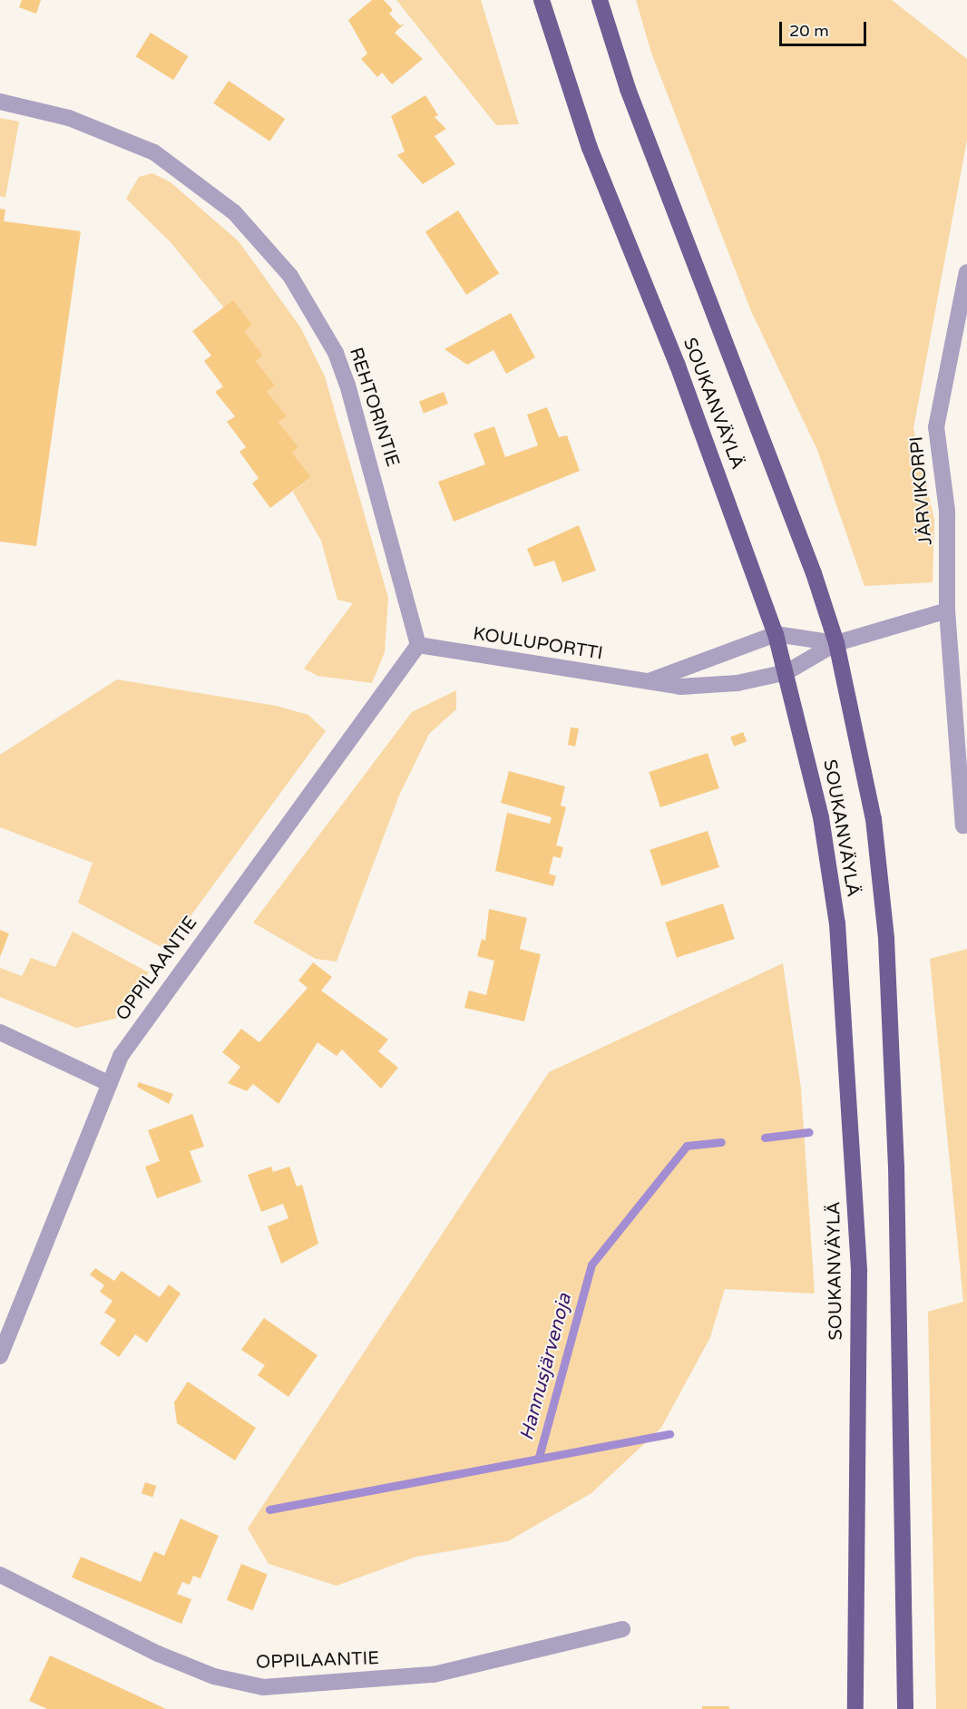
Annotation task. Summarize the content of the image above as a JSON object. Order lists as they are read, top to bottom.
{
  "streets": {
    "main road": ["SOUKANVÄYLÄ"],
    "street": [
      "REHTORINTIE",
      "JÄRVIKORPI",
      "KOULUPORTTI",
      "OPPILAANTIE"
    ]
  },
  "crossings": [
    ["SOUKANVÄYLÄ", "KOULUPORTTI"],
    ["REHTORINTIE", "KOULUPORTTI"],
    ["REHTORINTIE", "OPPILAANTIE"],
    ["KOULUPORTTI", "OPPILAANTIE"]
  ],
  "water": ["Hannusjärvenoja"],
  "scale_bar": "20 m"
}
